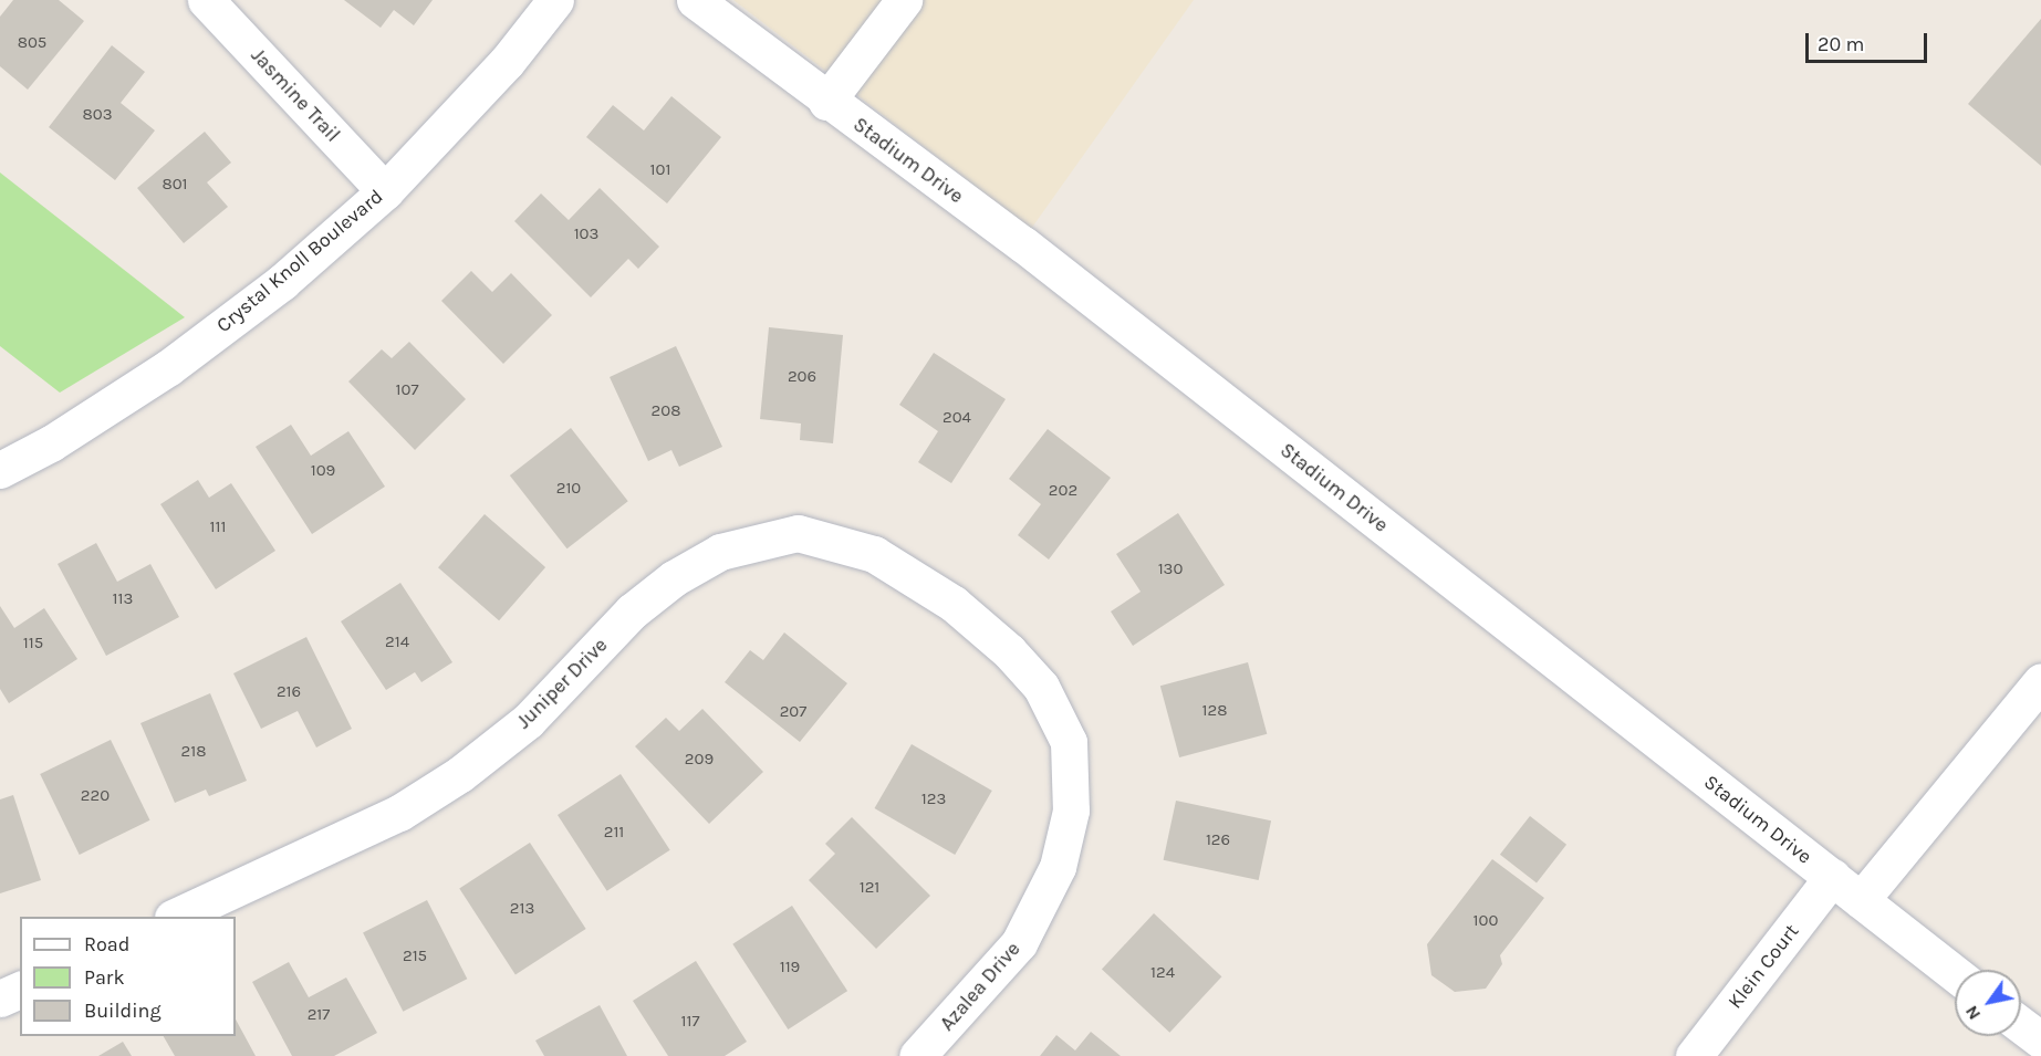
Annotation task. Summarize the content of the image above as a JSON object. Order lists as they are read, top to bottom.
{
  "streets": {
    "street": [
      "Jasmine Trail",
      "Stadium Drive",
      "Crystal Knoll Boulevard",
      "Juniper Drive",
      "Klein Court",
      "Azalea Drive"
    ]
  },
  "crossings": [
    ["Jasmine Trail", "Crystal Knoll Boulevard"],
    ["Stadium Drive", "Klein Court"],
    ["Juniper Drive", "Azalea Drive"]
  ],
  "house_numbers": [
    "805",
    "803",
    "101",
    "801",
    "103",
    "206",
    "107",
    "208",
    "204",
    "109",
    "210",
    "202",
    "111",
    "130",
    "113",
    "214",
    "115",
    "216",
    "128",
    "207",
    "218",
    "209",
    "220",
    "123",
    "211",
    "126",
    "121",
    "213",
    "100",
    "215",
    "119",
    "124",
    "217",
    "117"
  ],
  "legend": ["Road", "Park", "Building"],
  "scale_bar": "20 m",
  "north": "bottom left"
}
